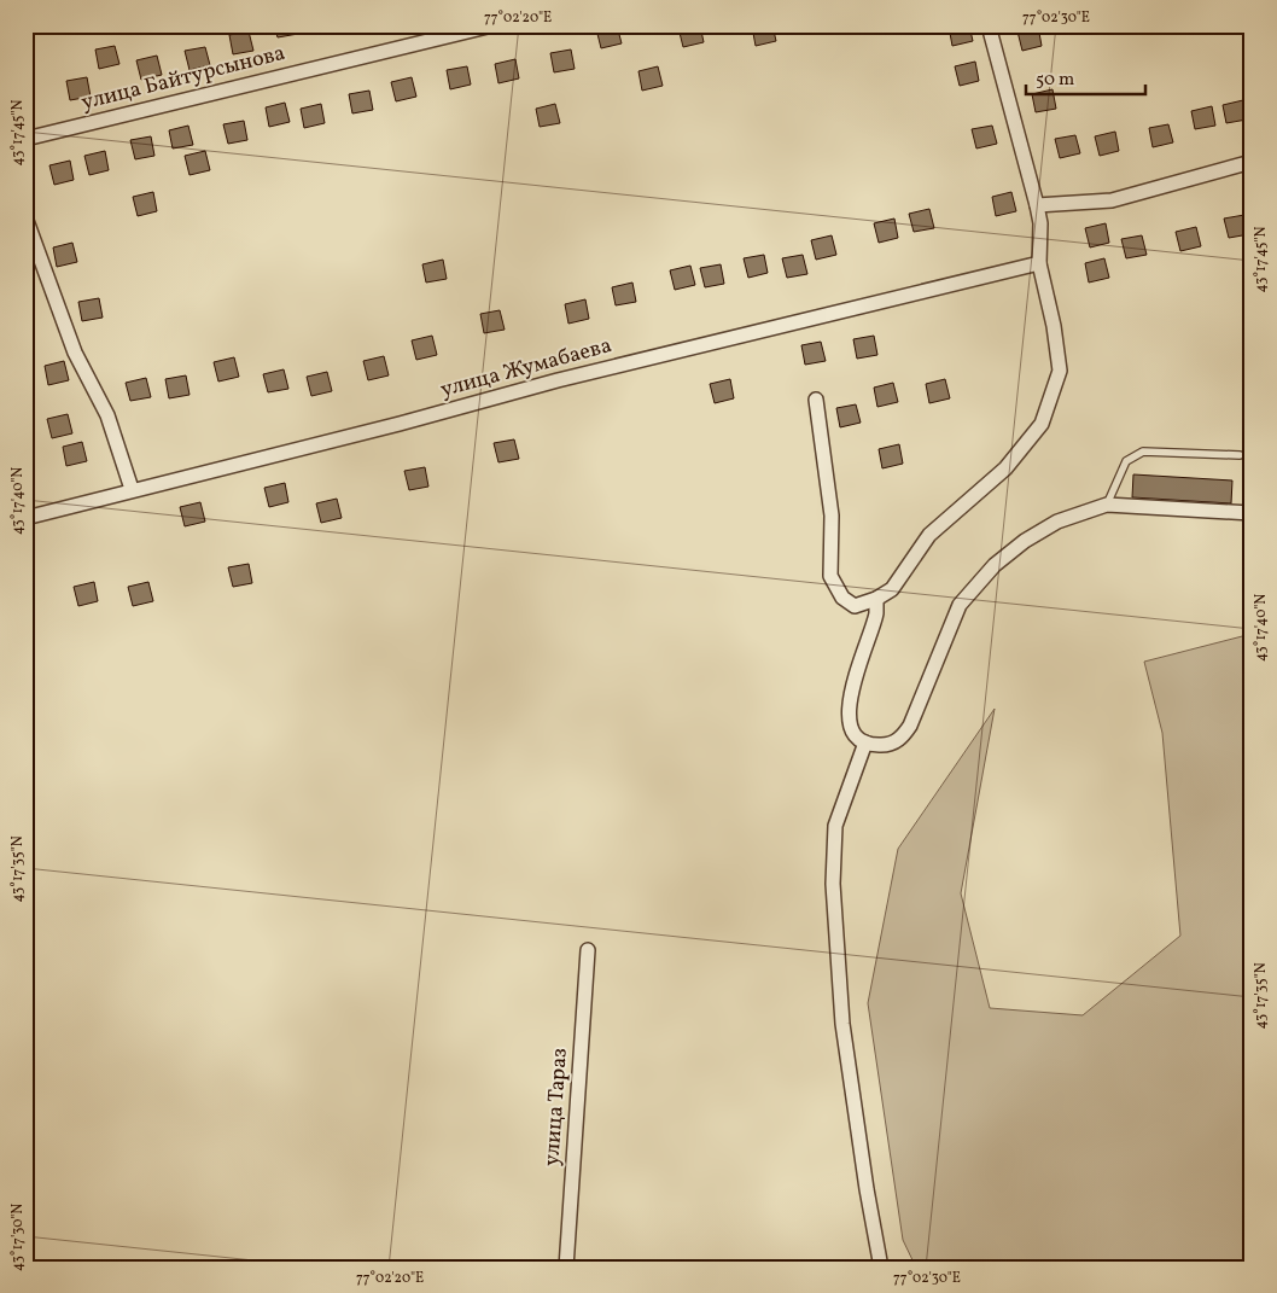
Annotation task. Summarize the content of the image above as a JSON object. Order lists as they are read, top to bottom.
{
  "streets": {
    "street": ["улица Байтурсынова", "улица Жумабаева", "улица Тараз"]
  },
  "scale_bar": "50 m",
  "coordinates": [
    "77°02'20\"E",
    "77°02'30\"E",
    "43°17'45\"N",
    "43°17'40\"N",
    "43°17'35\"N",
    "43°17'30\"N"
  ]
}
